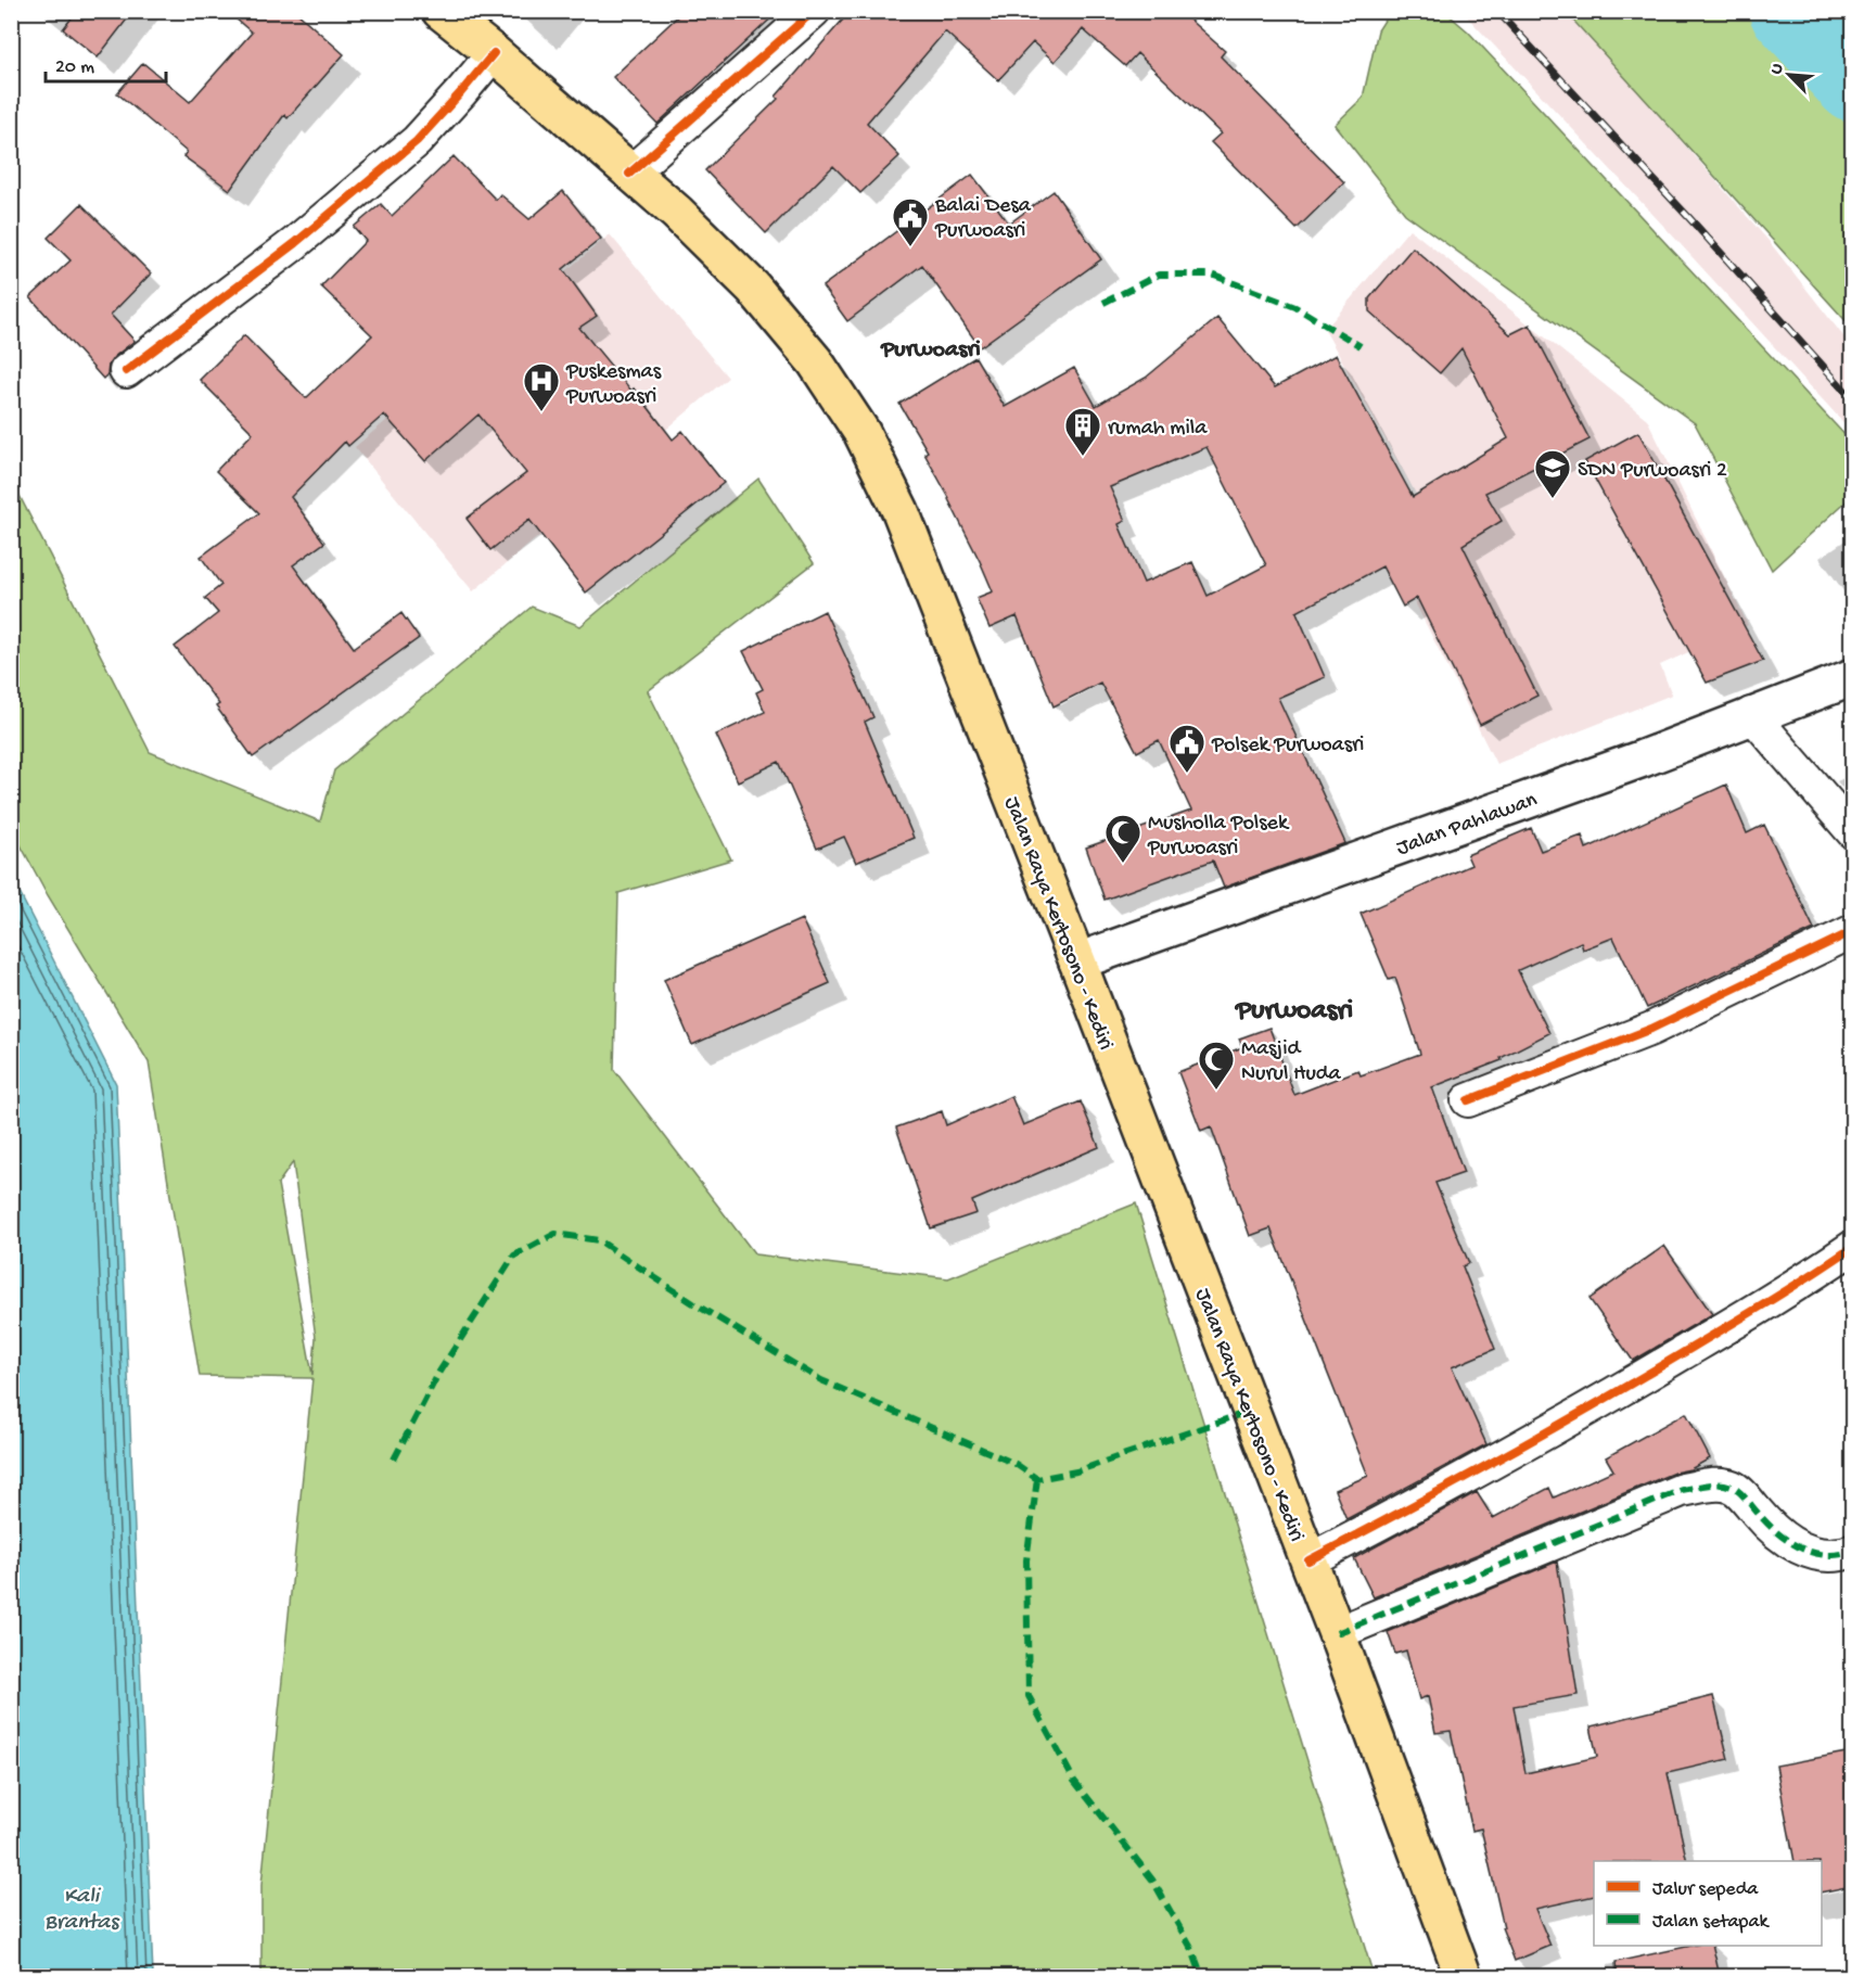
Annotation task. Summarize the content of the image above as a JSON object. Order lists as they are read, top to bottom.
{
  "streets": {
    "highway": ["Jalan Raya Kertosono - Kediri"],
    "main road": ["Jalan Pahlawan"]
  },
  "crossings": [
    ["Jalan Pahlawan", "Jalan Raya Kertosono - Kediri"]
  ],
  "districts": ["Purwoasri", "Purwoasri"],
  "water": ["Kali Brantas"],
  "places": {
    "public building": ["Balai Desa Purwoasri", "Polsek Purwoasri"],
    "hospital": ["Puskesmas Purwoasri"],
    "building": ["rumah mila"],
    "school or university": ["SDN Purwoasri 2"],
    "mosque": ["Musholla Polsek Purwoasri", "Masjid Nurul Huda"]
  },
  "legend": ["Jalur sepeda", "Jalan setapak"],
  "scale_bar": "20 m",
  "north": "top left"
}
